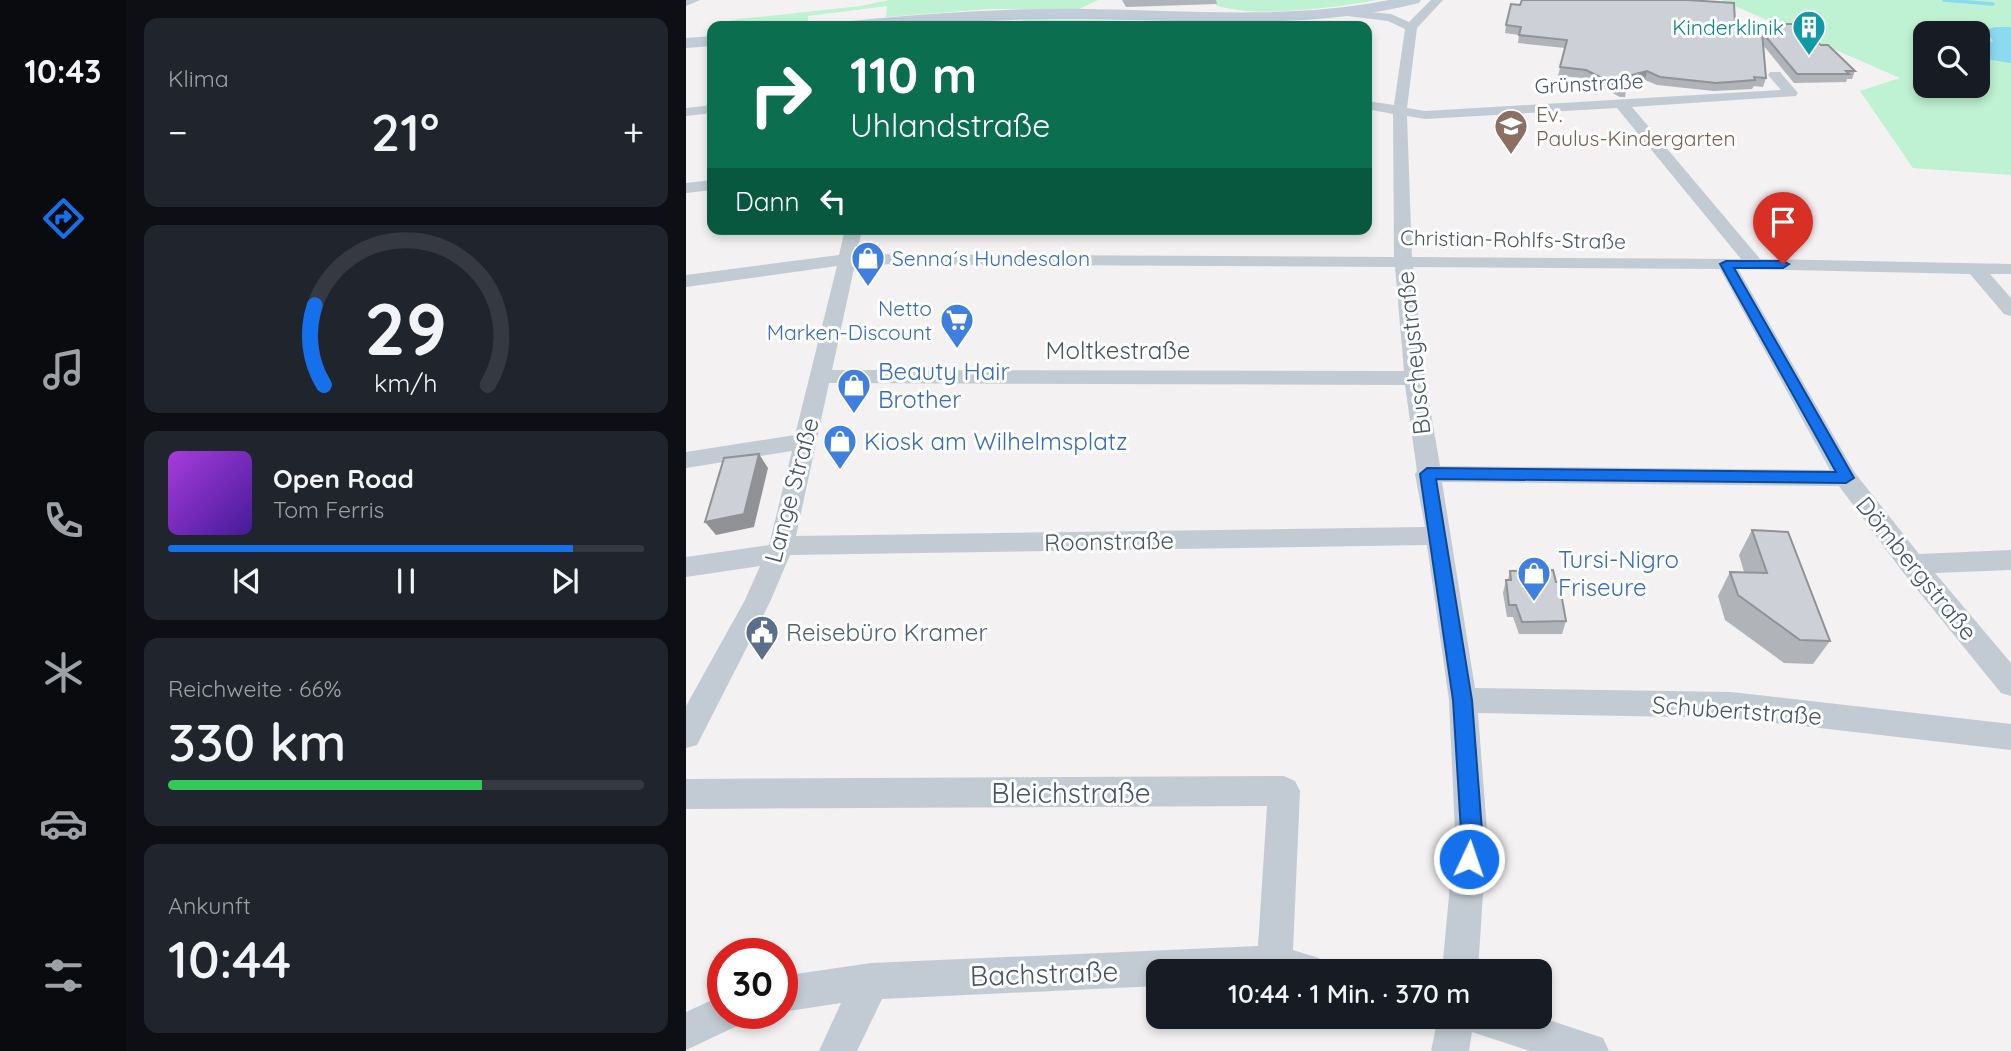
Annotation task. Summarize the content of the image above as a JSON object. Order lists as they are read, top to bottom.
{
  "streets": {
    "street": [
      "Grünstraße",
      "Christian-Rohlfs-Straße",
      "Moltkestraße",
      "Buscheystraße",
      "Lange Straße",
      "Roonstraße",
      "Dömbergstraße",
      "Schubertstraße",
      "Bleichstraße",
      "Bachstraße"
    ]
  },
  "crossings": [
    ["Grünstraße", "Buscheystraße"],
    ["Christian-Rohlfs-Straße", "Buscheystraße"],
    ["Christian-Rohlfs-Straße", "Lange Straße"],
    ["Christian-Rohlfs-Straße", "Dömbergstraße"],
    ["Moltkestraße", "Buscheystraße"],
    ["Moltkestraße", "Lange Straße"],
    ["Buscheystraße", "Roonstraße"],
    ["Buscheystraße", "Schubertstraße"],
    ["Lange Straße", "Roonstraße"]
  ],
  "places": {
    "building": ["Kinderklinik"],
    "school or university": ["Ev. Paulus-Kindergarten"],
    "shop": [
      "Senna´s Hundesalon",
      "Beauty Hair Brother",
      "Kiosk am Wilhelmsplatz",
      "Tursi-Nigro Friseure"
    ],
    "supermarket": ["Netto Marken-Discount"],
    "public building": ["Reisebüro Kramer"]
  },
  "page": {
    "tabs": "10:43",
    "tile": [
      "Klima",
      ["Reichweite · 66%", "330 km"],
      ["Ankunft", "10:44"]
    ],
    "turn": ["110 m", "Uhlandstraße"],
    "heat": ["−", "21°", "+"],
    "then": "Dann",
    "song": ["Open Road", "Tom Ferris"],
    "limit": "30",
    "trip": "10:44 · 1 Min. · 370 m",
    "gauge": ["29", "km/h"]
  }
}
